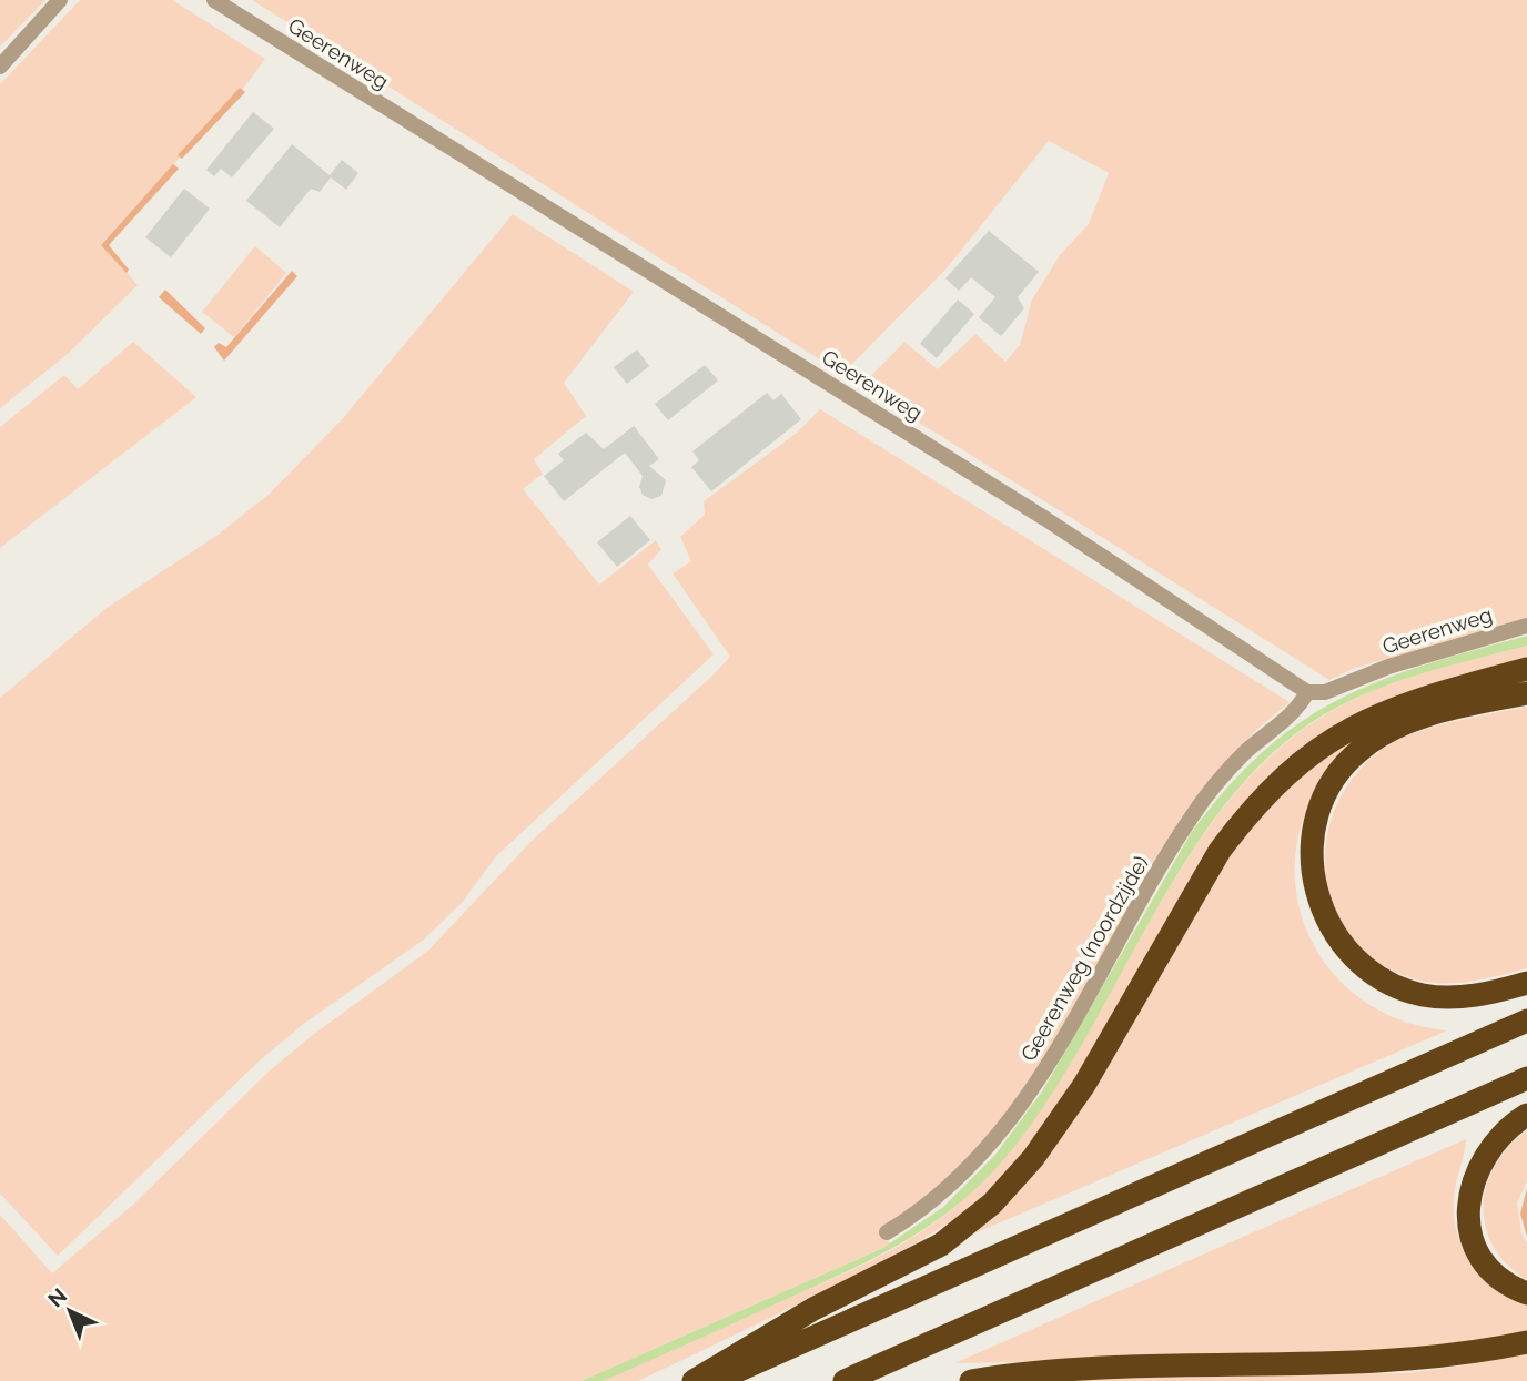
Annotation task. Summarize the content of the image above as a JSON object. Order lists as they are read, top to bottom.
{
  "streets": {
    "street": ["Geerenweg", "Geerenweg (noordzijde)"]
  },
  "crossings": [
    ["Geerenweg", "Geerenweg (noordzijde)"]
  ],
  "north": "top left"
}
